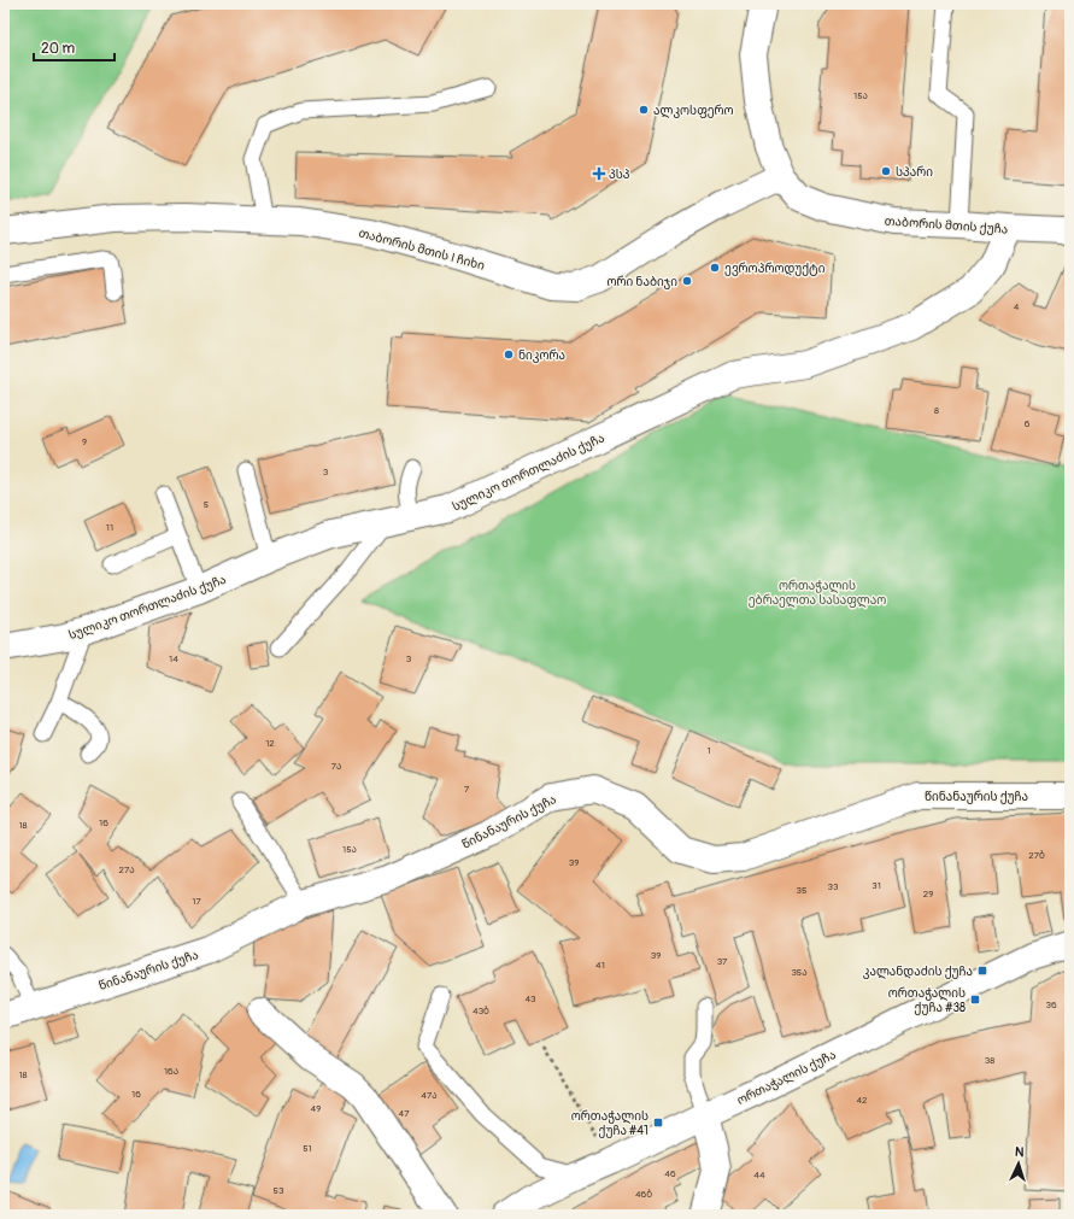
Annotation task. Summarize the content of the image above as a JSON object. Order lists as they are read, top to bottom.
{
  "streets": {
    "street": [
      "თაბორის მთის ქუჩა",
      "თაბორის მთის I ჩიხი",
      "სულიკო თორთლაძის ქუჩა",
      "წინანაურის ქუჩა",
      "ორთაჭალის ქუჩა"
    ]
  },
  "crossings": [
    ["თაბორის მთის ქუჩა", "თაბორის მთის I ჩიხი"],
    ["თაბორის მთის ქუჩა", "სულიკო თორთლაძის ქუჩა"]
  ],
  "parks": ["ორთაჭალის ებრაელთა სასაფლაო"],
  "places": {
    "other": [
      "ალკოსფერო",
      "სპარი",
      "ევროპროდუქტი",
      "ორი ნაბიჯი",
      "ნიკორა"
    ],
    "health": ["პსპ"],
    "transit": ["კალანდაძის ქუჩა", "ორთაჭალის ქუჩა #38", "ორთაჭალის ქუჩა #41"]
  },
  "house_numbers": [
    "15ა",
    "4",
    "8",
    "6",
    "9",
    "3",
    "5",
    "11",
    "14",
    "3",
    "12",
    "1",
    "7ა",
    "7",
    "16",
    "18",
    "15ა",
    "27ბ",
    "39",
    "27ა",
    "31",
    "33",
    "35",
    "29",
    "17",
    "39",
    "37",
    "41",
    "35ა",
    "43",
    "36",
    "43ბ",
    "38",
    "16ა",
    "18",
    "16",
    "47ა",
    "42",
    "49",
    "47",
    "51",
    "46",
    "44",
    "53",
    "46ბ"
  ],
  "scale_bar": "20 m",
  "north": "top"
}
